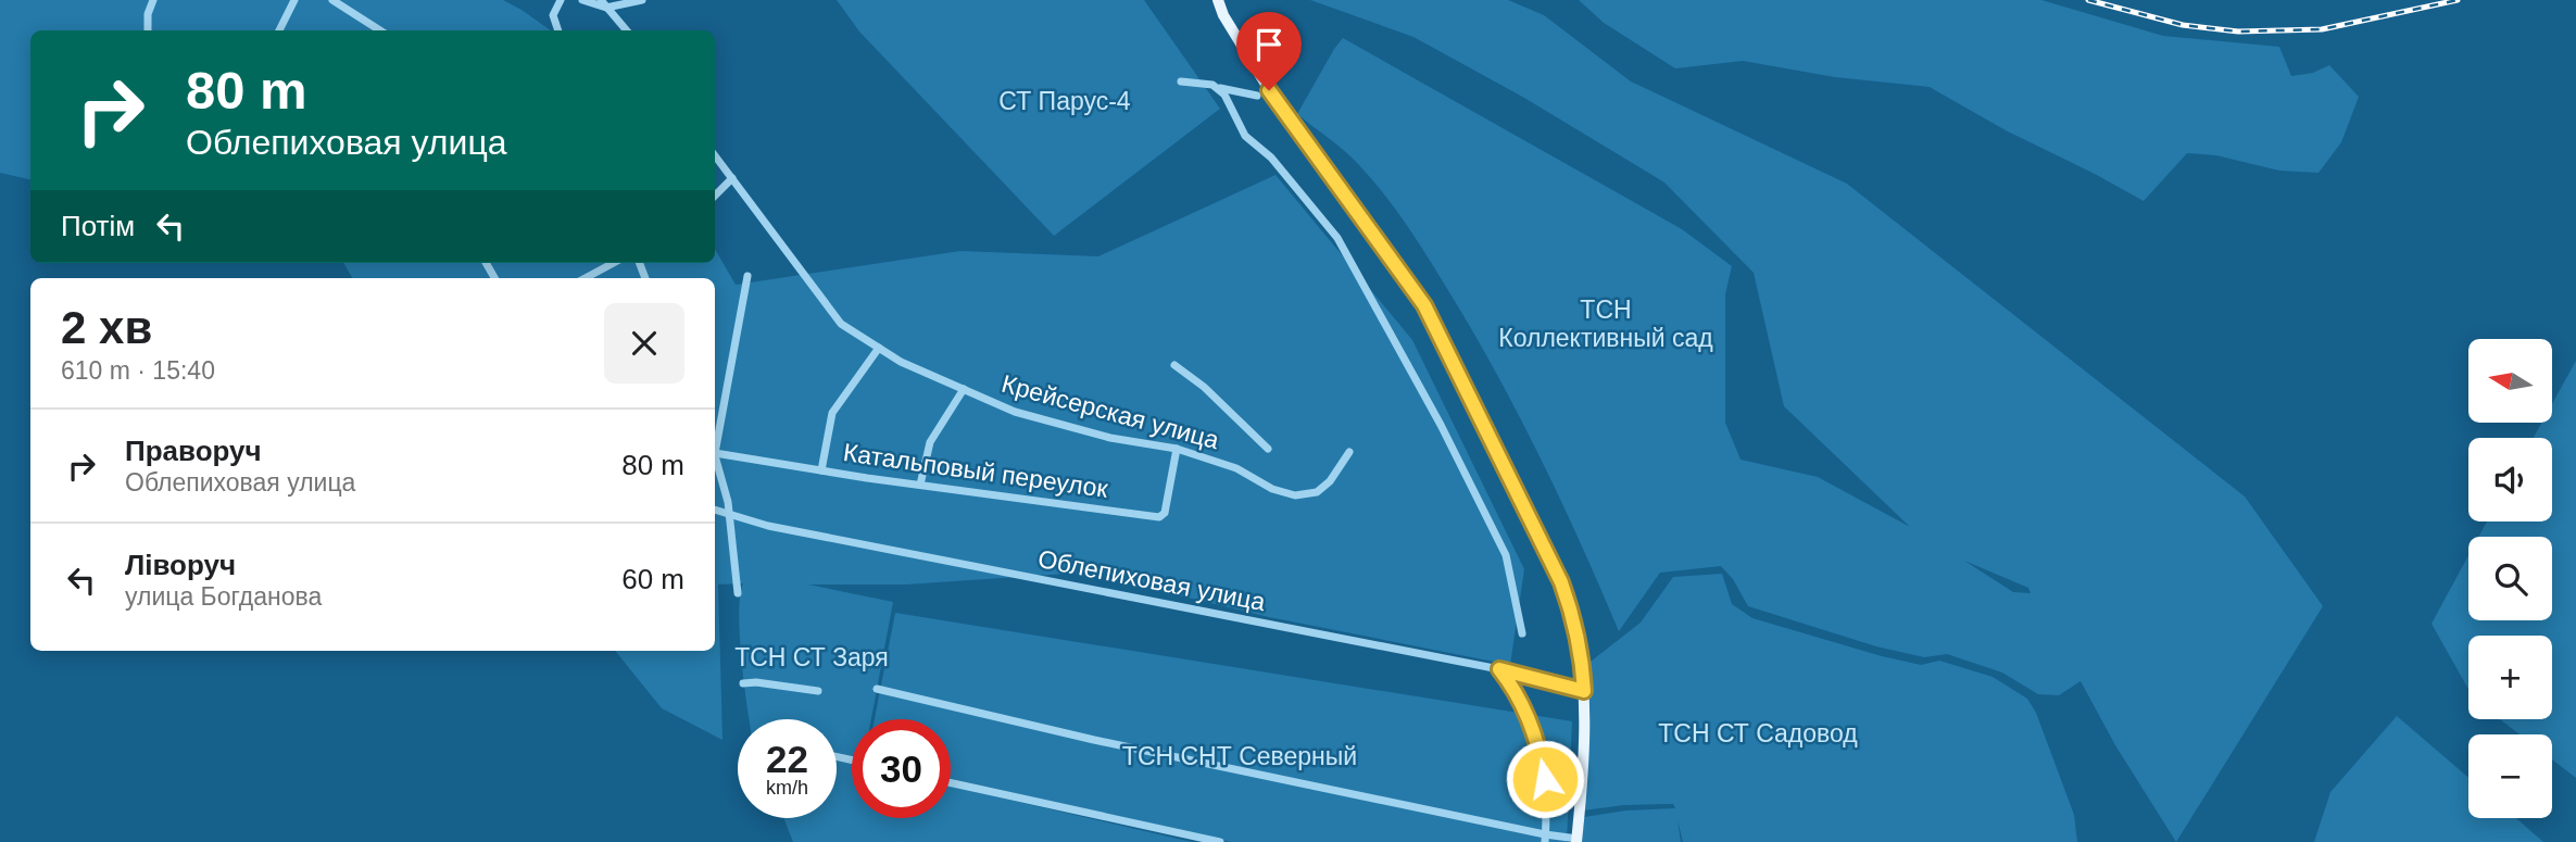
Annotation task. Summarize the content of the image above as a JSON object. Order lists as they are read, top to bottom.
{
  "streets": {
    "street": ["Крейсерская улица", "Катальповый переулок", "Облепиховая улица"]
  },
  "crossings": [
    ["Крейсерская улица", "Катальповый переулок"]
  ],
  "parks": [
    "СТ Парус-4",
    "ТСН Коллективный сад",
    "ТСН СТ Заря",
    "ТСН СТ Садовод",
    "ТСН СНТ Северный"
  ],
  "north": "left",
  "page": {
    "turn": ["80 m", "Облепиховая улица"],
    "then": "Потім",
    "heading": ["2 хв", "610 m · 15:40"],
    "map_buttons": ["+", "−"],
    "list": [
      {
        "name": "Праворуч",
        "note": "Облепиховая улица",
        "value": "80 m"
      },
      {
        "name": "Ліворуч",
        "note": "улица Богданова",
        "value": "60 m"
      }
    ],
    "speed": "22 km/h",
    "limit": "30"
  }
}
